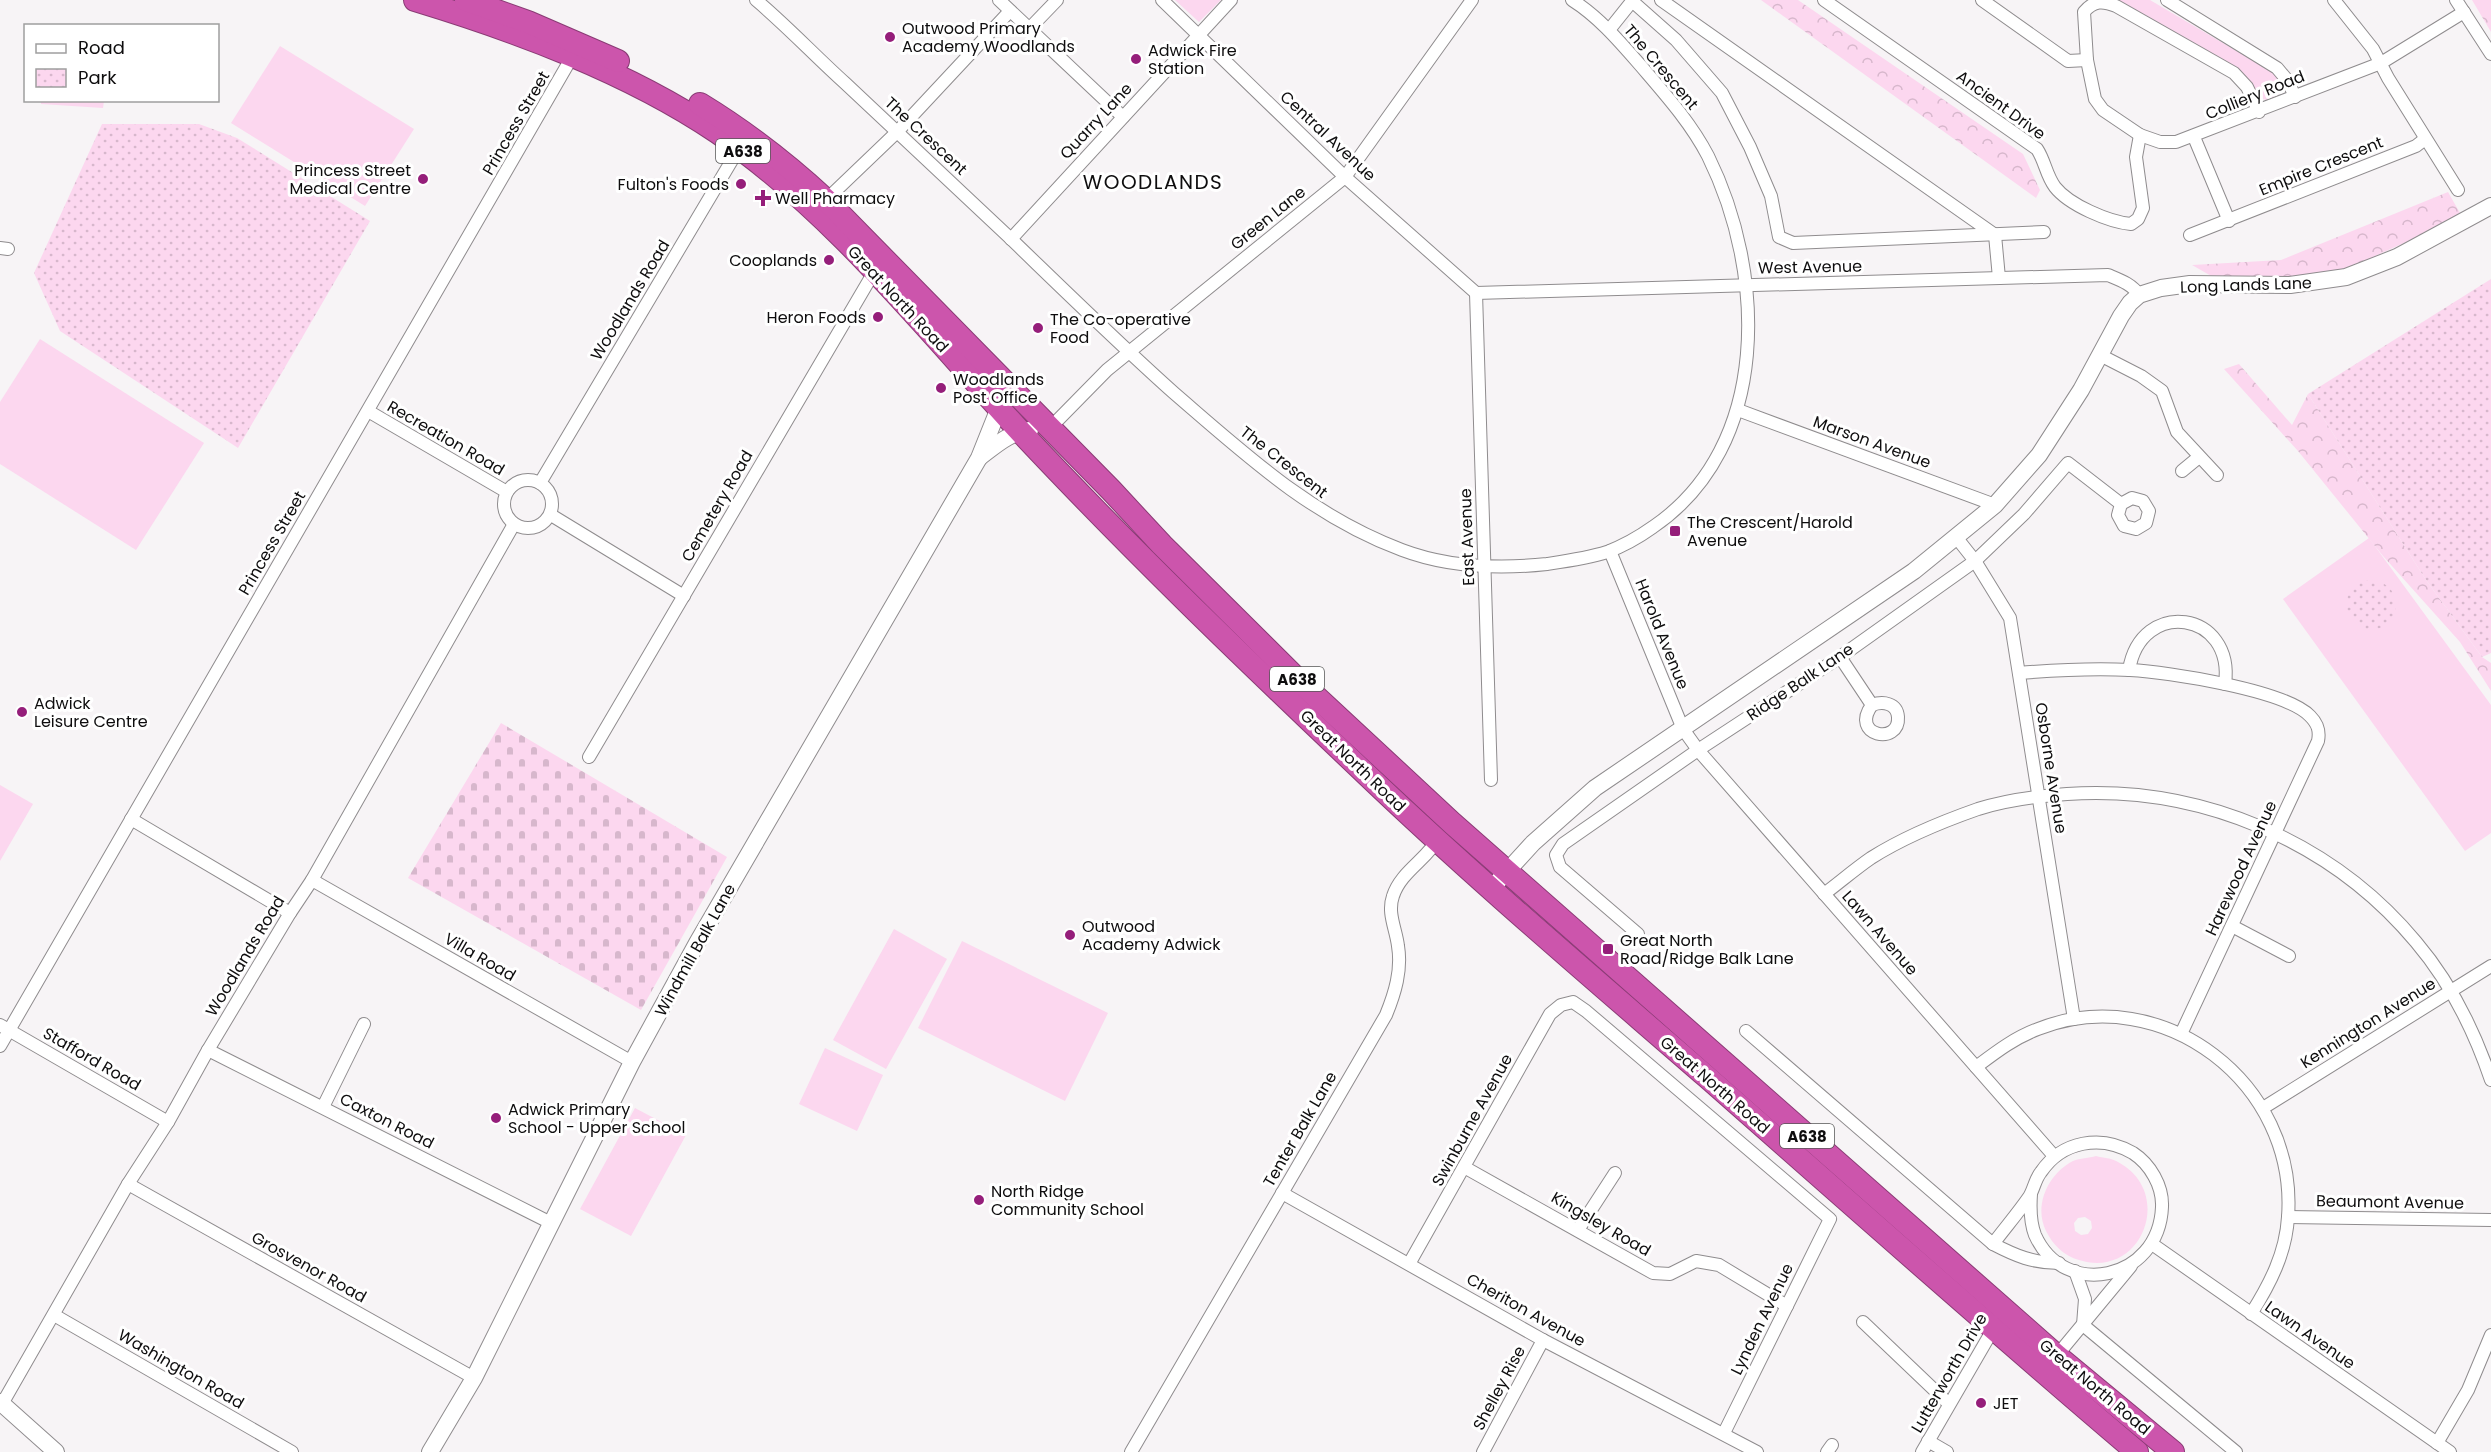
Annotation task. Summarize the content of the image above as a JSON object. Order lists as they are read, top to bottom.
{
  "streets": {
    "highway": ["A638", "Great North Road"],
    "street": [
      "The Crescent",
      "Colliery Road",
      "Ancient Drive",
      "Quarry Lane",
      "Princess Street",
      "Central Avenue",
      "Empire Crescent",
      "Green Lane",
      "West Avenue",
      "Long Lands Lane",
      "Woodlands Road",
      "Recreation Road",
      "Marson Avenue",
      "Cemetery Road",
      "East Avenue",
      "Harold Avenue",
      "Ridge Balk Lane",
      "Osborne Avenue",
      "Harewood Avenue",
      "Lawn Avenue",
      "Windmill Balk Lane",
      "Villa Road",
      "Kennington Avenue",
      "Stafford Road",
      "Swinburne Avenue",
      "Caxton Road",
      "Tenter Balk Lane",
      "Beaumont Avenue",
      "Kingsley Road",
      "Grosvenor Road",
      "Cheriton Avenue",
      "Lynden Avenue",
      "Washington Road",
      "Lutterworth Drive",
      "Shelley Rise"
    ]
  },
  "crossings": [
    ["The Crescent", "Quarry Lane"],
    ["The Crescent", "Green Lane"],
    ["The Crescent", "West Avenue"],
    ["The Crescent", "Marson Avenue"],
    ["The Crescent", "East Avenue"],
    ["The Crescent", "Harold Avenue"],
    ["Colliery Road", "Ancient Drive"],
    ["Quarry Lane", "Central Avenue"],
    ["Princess Street", "Great North Road"],
    ["Princess Street", "Recreation Road"],
    ["Princess Street", "Stafford Road"],
    ["Central Avenue", "Green Lane"],
    ["Central Avenue", "West Avenue"],
    ["Central Avenue", "East Avenue"],
    ["Green Lane", "Great North Road"],
    ["West Avenue", "Long Lands Lane"],
    ["West Avenue", "East Avenue"],
    ["Great North Road", "Woodlands Road"],
    ["Great North Road", "Cemetery Road"],
    ["Great North Road", "Ridge Balk Lane"],
    ["Great North Road", "Windmill Balk Lane"],
    ["Great North Road", "Tenter Balk Lane"],
    ["Great North Road", "Lutterworth Drive"],
    ["Woodlands Road", "Recreation Road"],
    ["Woodlands Road", "Villa Road"],
    ["Woodlands Road", "Stafford Road"],
    ["Woodlands Road", "Caxton Road"],
    ["Woodlands Road", "Grosvenor Road"],
    ["Woodlands Road", "Washington Road"],
    ["Marson Avenue", "Ridge Balk Lane"],
    ["Harold Avenue", "Ridge Balk Lane"],
    ["Harold Avenue", "Lawn Avenue"],
    ["Ridge Balk Lane", "Osborne Avenue"],
    ["Ridge Balk Lane", "Lawn Avenue"],
    ["Windmill Balk Lane", "Villa Road"],
    ["Windmill Balk Lane", "Caxton Road"],
    ["Windmill Balk Lane", "Grosvenor Road"],
    ["Swinburne Avenue", "Kingsley Road"],
    ["Swinburne Avenue", "Cheriton Avenue"],
    ["Swinburne Avenue", "Lynden Avenue"],
    ["Tenter Balk Lane", "Cheriton Avenue"],
    ["Kingsley Road", "Lynden Avenue"],
    ["Cheriton Avenue", "Lynden Avenue"],
    ["Cheriton Avenue", "Shelley Rise"]
  ],
  "districts": ["WOODLANDS"],
  "places": {
    "other": [
      "Outwood Primary Academy Woodlands",
      "Adwick Fire Station",
      "Princess Street Medical Centre",
      "Fulton's Foods",
      "Cooplands",
      "Heron Foods",
      "The Co-operative Food",
      "Woodlands Post Office",
      "Adwick Leisure Centre",
      "Outwood Academy Adwick",
      "Adwick Primary School - Upper School",
      "North Ridge Community School",
      "JET"
    ],
    "health": ["Well Pharmacy"],
    "transit": ["The Crescent/Harold Avenue", "Great North Road/Ridge Balk Lane"]
  },
  "legend": ["Road", "Park"]
}
